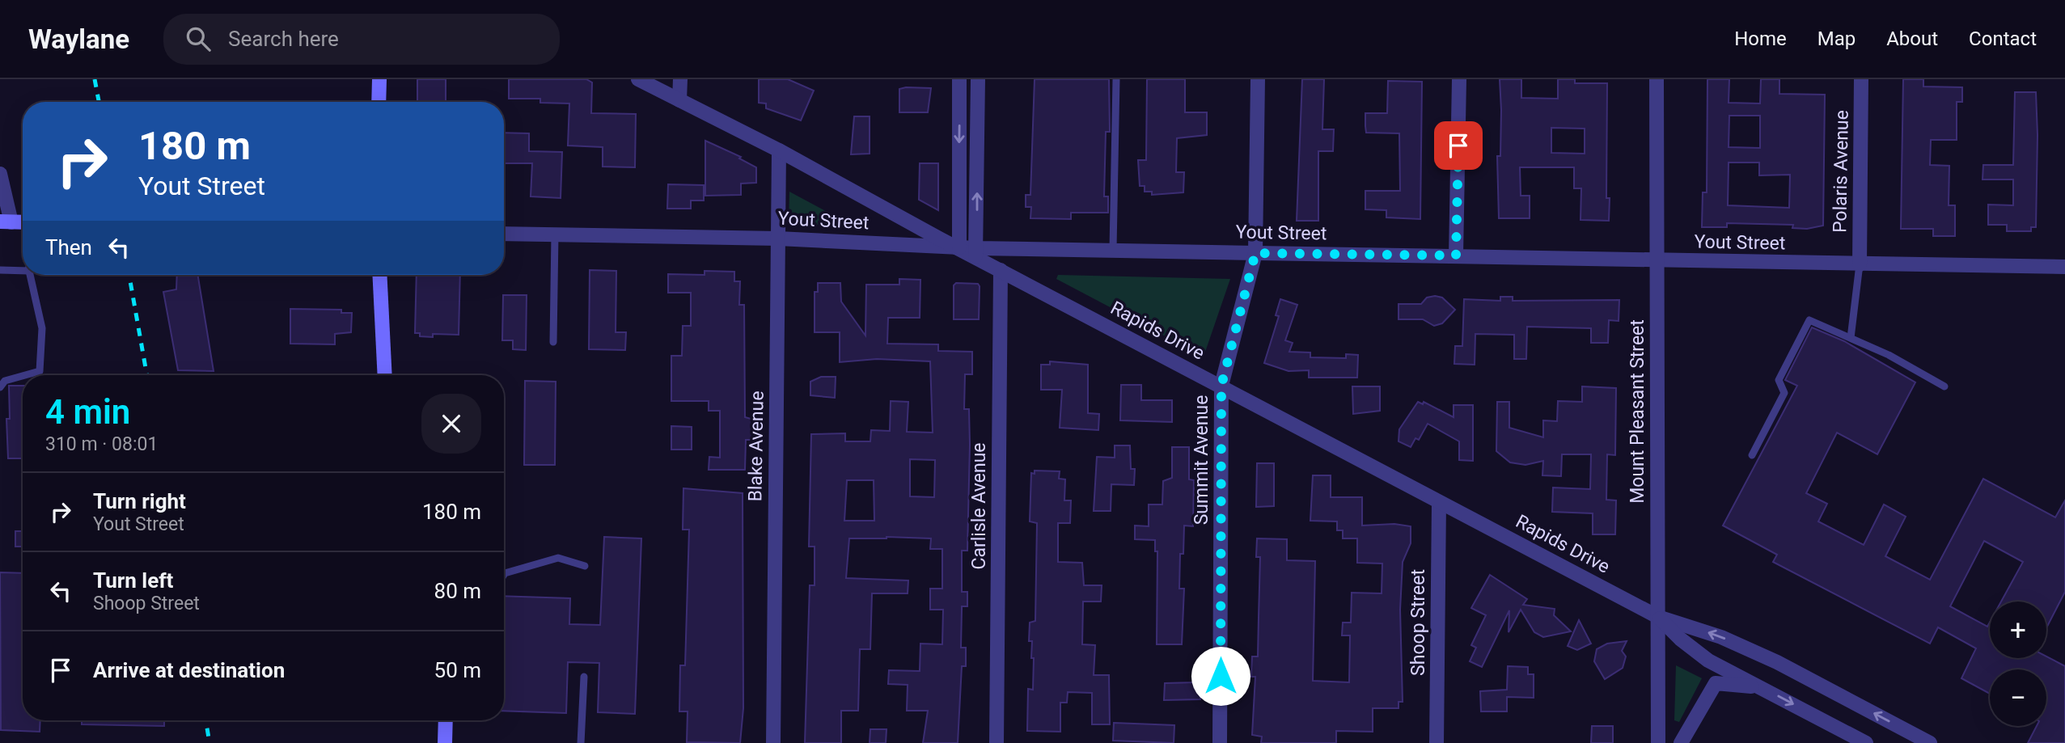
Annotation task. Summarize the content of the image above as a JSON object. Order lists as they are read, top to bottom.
{
  "streets": {
    "street": [
      "Polaris Avenue",
      "Yout Street",
      "Rapids Drive",
      "Mount Pleasant Street",
      "Blake Avenue",
      "Summit Avenue",
      "Carlisle Avenue",
      "Shoop Street"
    ]
  },
  "crossings": [
    ["Polaris Avenue", "Yout Street"],
    ["Yout Street", "Rapids Drive"],
    ["Yout Street", "Mount Pleasant Street"],
    ["Yout Street", "Blake Avenue"],
    ["Yout Street", "Summit Avenue"],
    ["Rapids Drive", "Mount Pleasant Street"],
    ["Rapids Drive", "Blake Avenue"],
    ["Rapids Drive", "Summit Avenue"],
    ["Rapids Drive", "Carlisle Avenue"],
    ["Rapids Drive", "Shoop Street"]
  ],
  "page": {
    "header": "Waylane",
    "search": "Search here",
    "nav": [
      "Home",
      "Map",
      "About",
      "Contact"
    ],
    "turn": ["180 m", "Yout Street"],
    "then": "Then",
    "heading": ["4 min", "310 m · 08:01"],
    "list": [
      {
        "name": "Turn right",
        "note": "Yout Street",
        "value": "180 m"
      },
      {
        "name": "Turn left",
        "note": "Shoop Street",
        "value": "80 m"
      },
      {
        "name": "Arrive at destination",
        "value": "50 m"
      }
    ],
    "map_buttons": ["+", "−"]
  }
}
